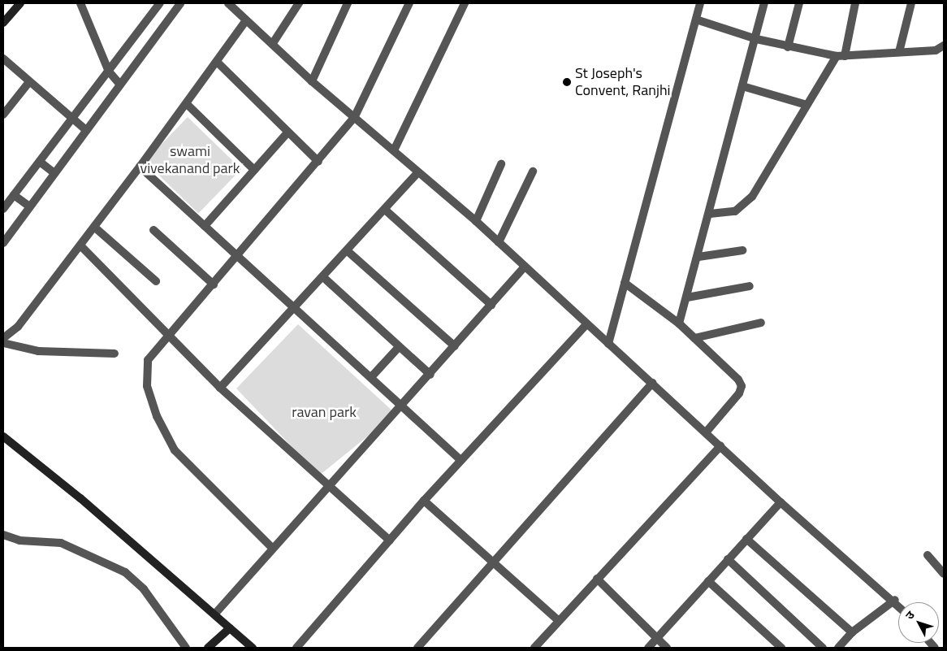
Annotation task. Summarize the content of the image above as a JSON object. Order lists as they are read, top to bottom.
{
  "parks": ["swami vivekanand park", "ravan park"],
  "places": ["St Joseph's Convent, Ranjhi"],
  "north": "top left"
}
